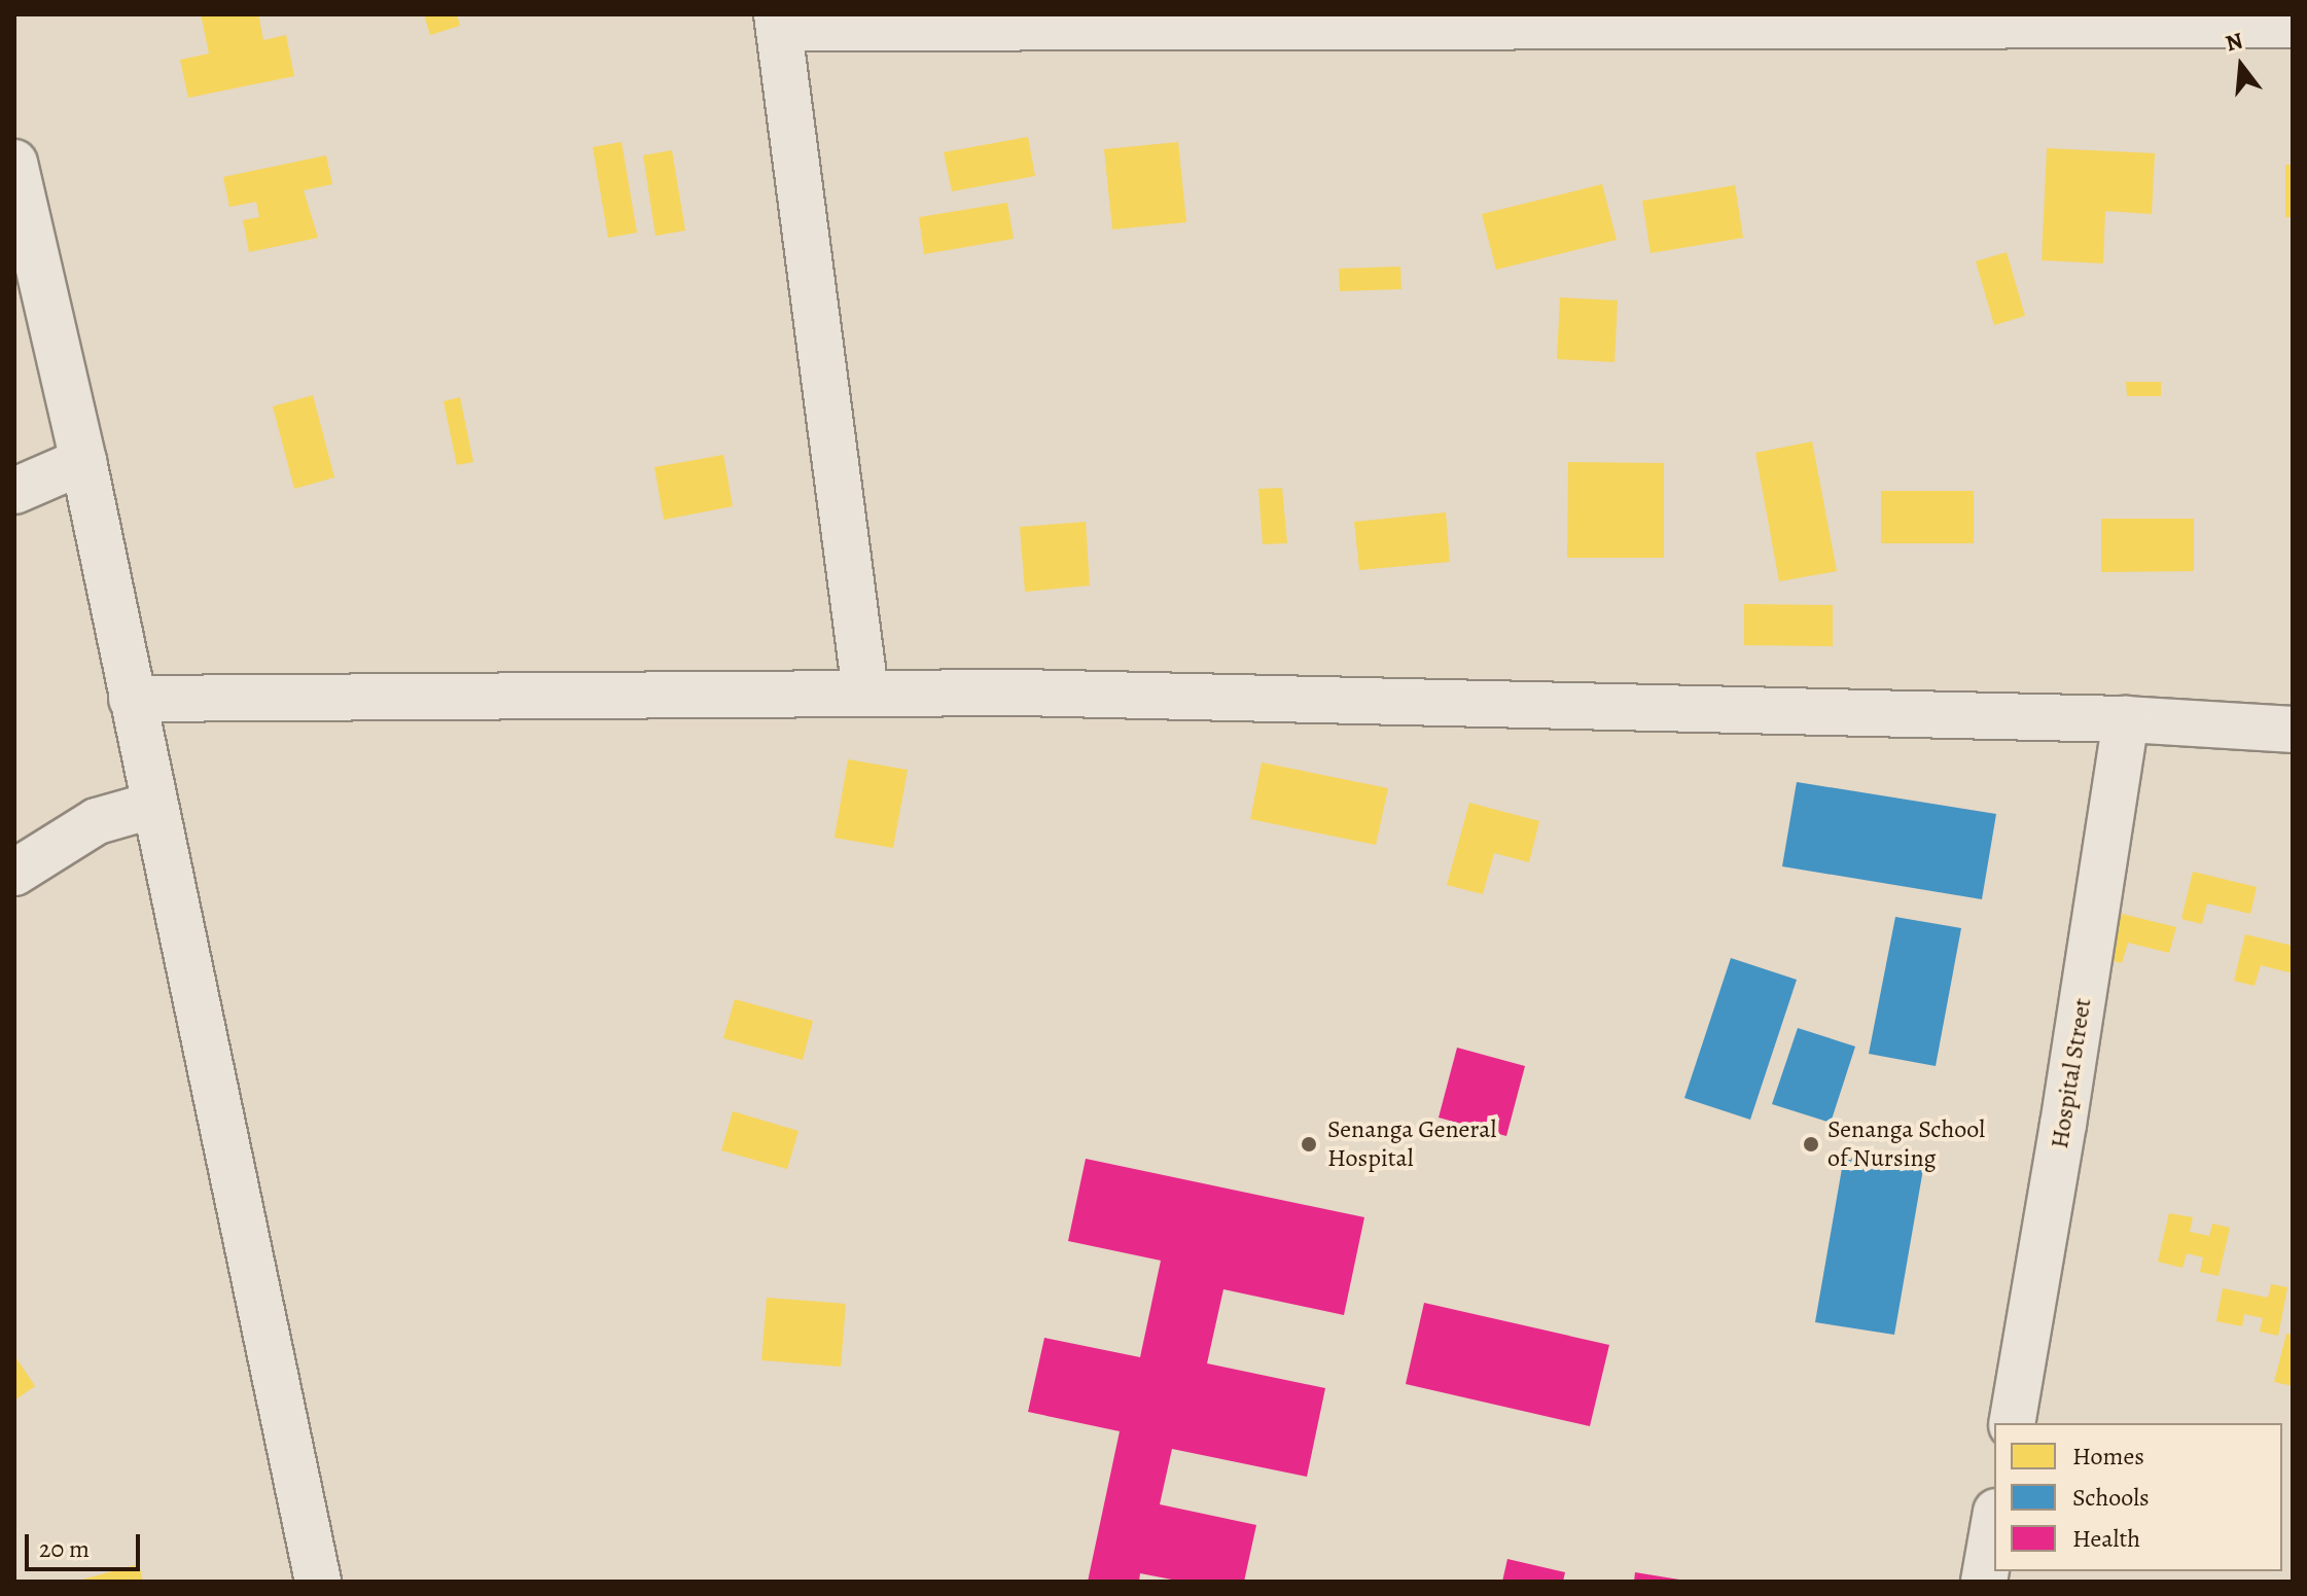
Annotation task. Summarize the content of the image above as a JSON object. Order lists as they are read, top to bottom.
{
  "streets": {
    "street": ["Hospital Street"]
  },
  "places": ["Senanga General Hospital", "Senanga School of Nursing"],
  "legend": ["Homes", "Schools", "Health"],
  "scale_bar": "20 m",
  "north": "top"
}
